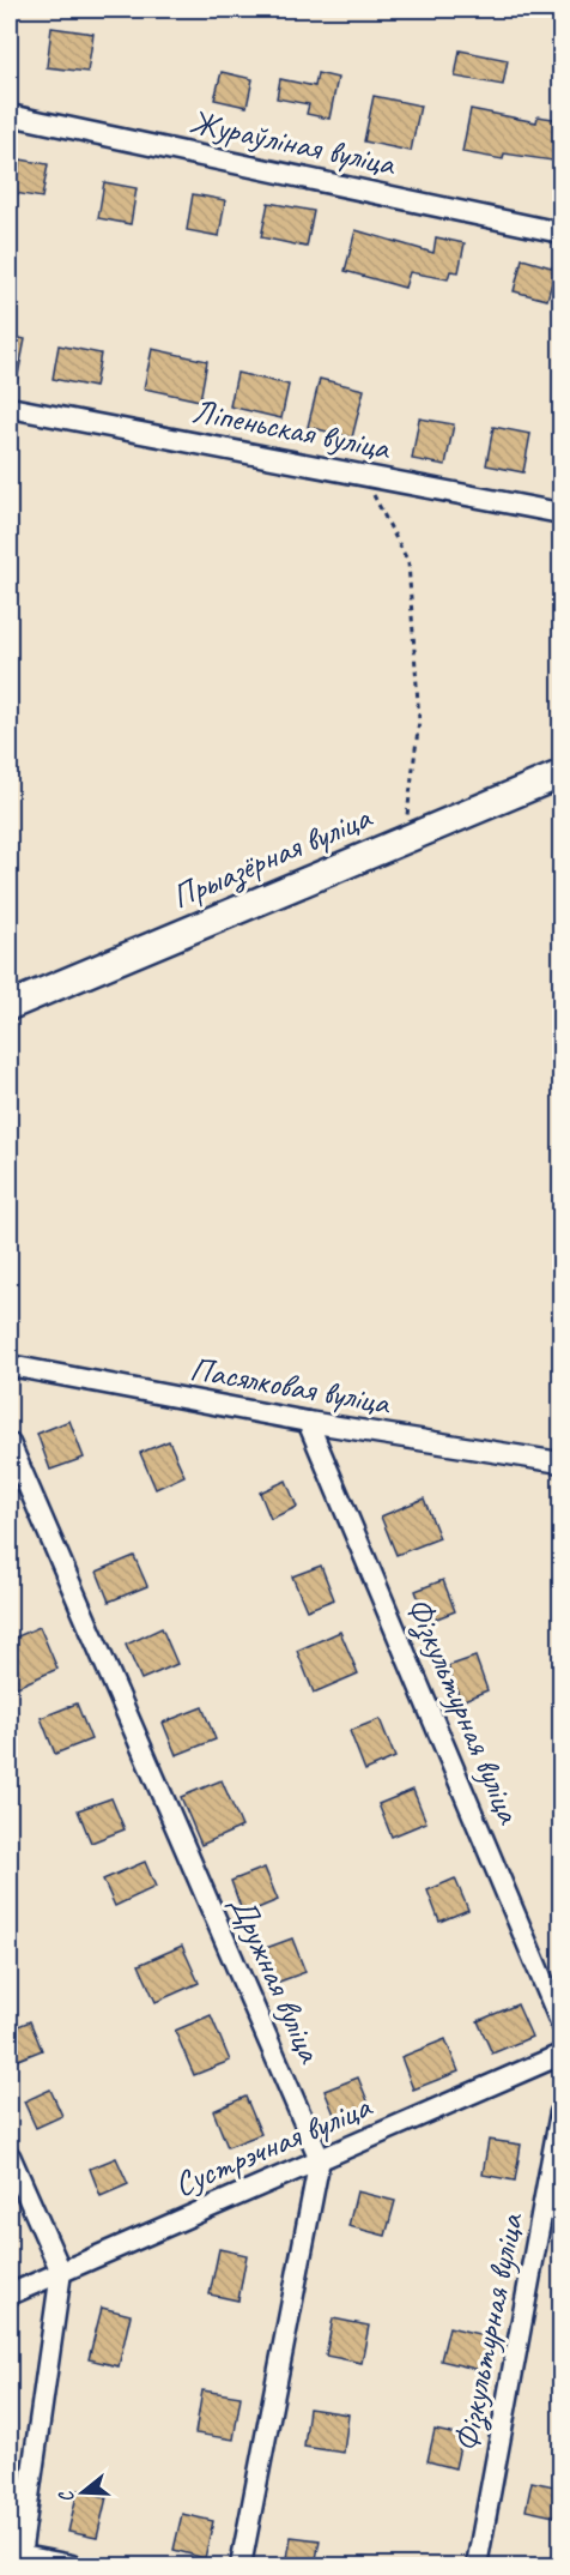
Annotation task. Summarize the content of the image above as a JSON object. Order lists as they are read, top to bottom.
{
  "streets": {
    "street": [
      "Жураўліная вуліца",
      "Ліпеньская вуліца",
      "Прыазёрная вуліца",
      "Пасялковая вуліца",
      "Фізкультурная вуліца",
      "Дружная вуліца",
      "Сустрэчная вуліца"
    ]
  },
  "crossings": [
    ["Пасялковая вуліца", "Фізкультурная вуліца"],
    ["Дружная вуліца", "Сустрэчная вуліца"]
  ],
  "north": "left"
}
